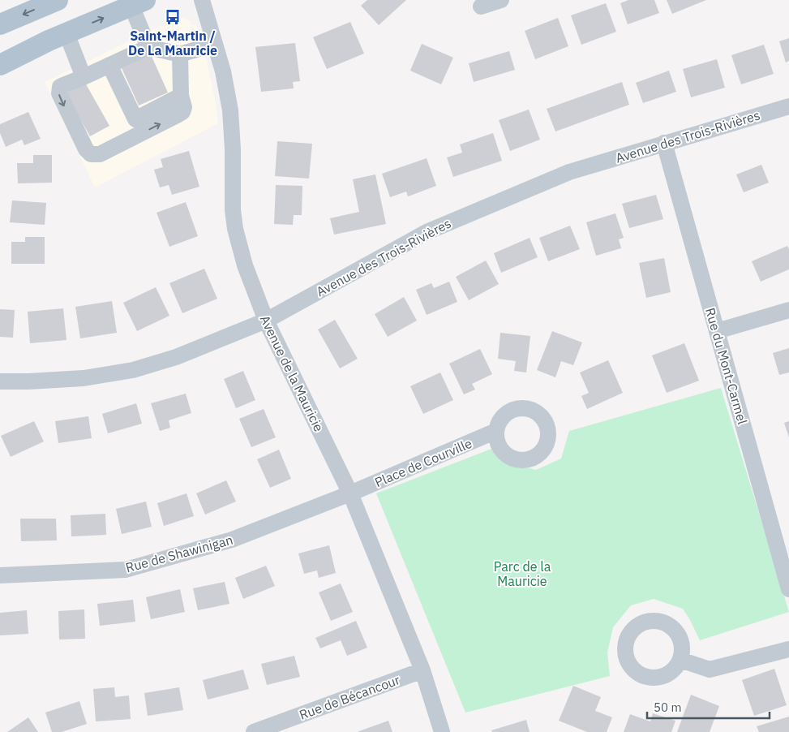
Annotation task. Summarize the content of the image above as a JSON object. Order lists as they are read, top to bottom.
{
  "streets": {
    "street": [
      "Avenue des Trois-Rivières",
      "Rue du Mont-Carmel",
      "Avenue de la Mauricie",
      "Place de Courville",
      "Rue de Shawinigan",
      "Rue de Bécancour"
    ]
  },
  "crossings": [
    ["Avenue des Trois-Rivières", "Rue du Mont-Carmel"],
    ["Avenue des Trois-Rivières", "Avenue de la Mauricie"],
    ["Avenue de la Mauricie", "Place de Courville"],
    ["Avenue de la Mauricie", "Rue de Shawinigan"],
    ["Avenue de la Mauricie", "Rue de Bécancour"],
    ["Place de Courville", "Rue de Shawinigan"]
  ],
  "parks": ["Parc de la Mauricie"],
  "places": {
    "bus stop": ["Saint-Martin / De La Mauricie"]
  },
  "scale_bar": "50 m"
}
